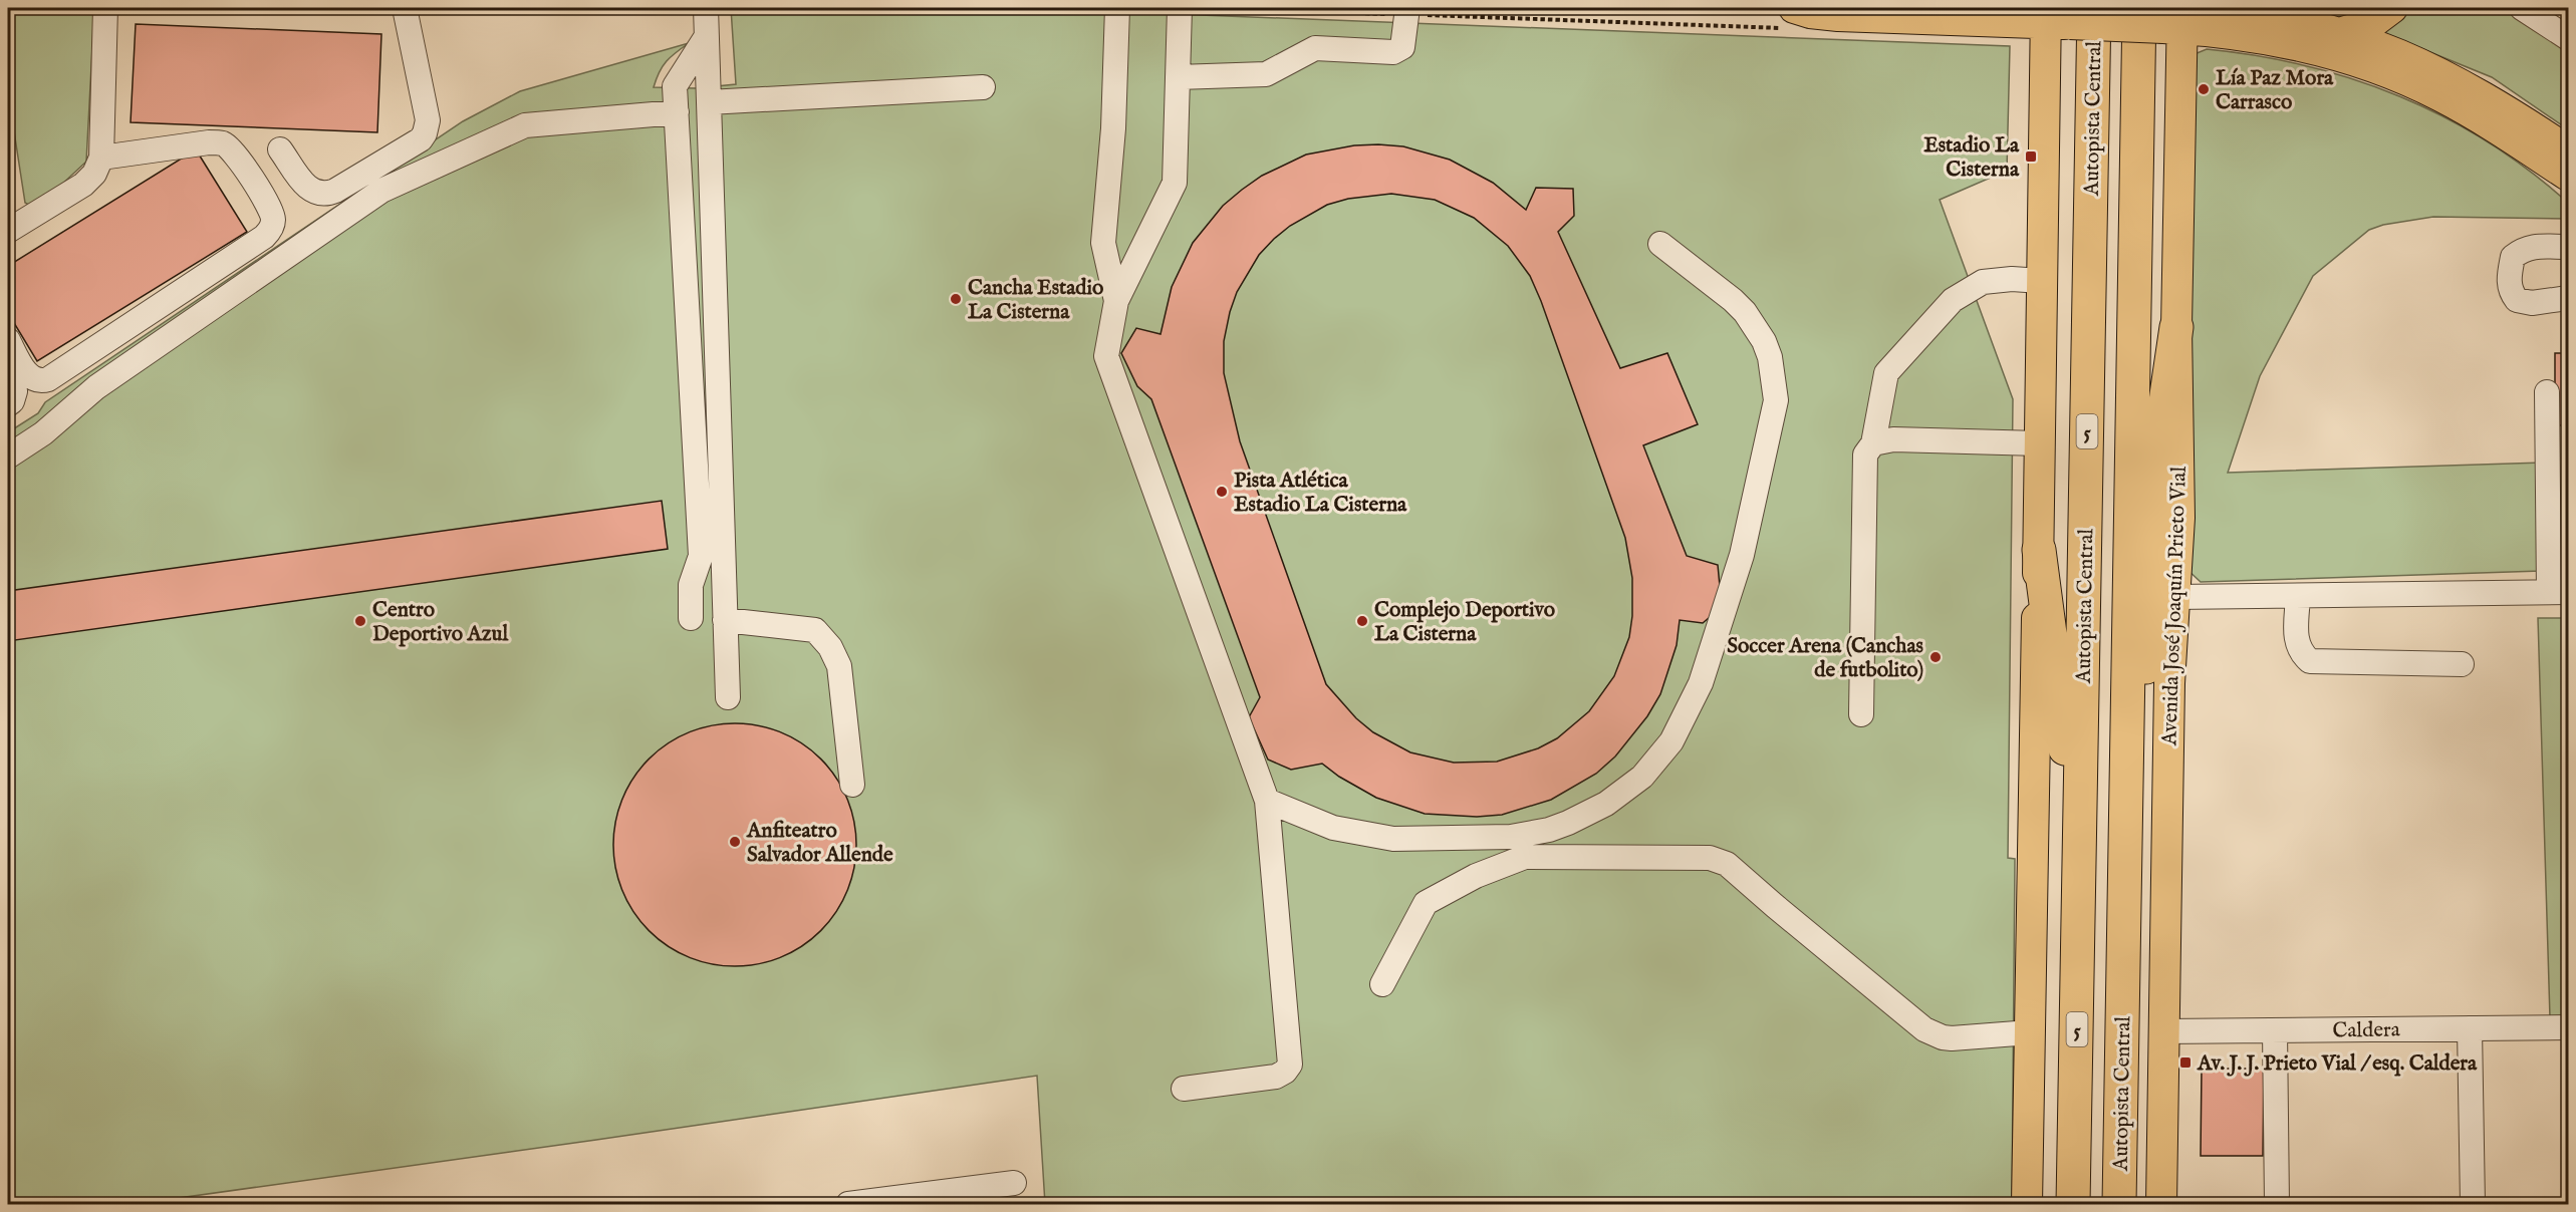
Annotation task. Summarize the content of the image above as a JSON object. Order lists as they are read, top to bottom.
{
  "streets": {
    "highway": ["Autopista Central", "5"],
    "main road": ["Avenida José Joaquín Prieto Vial"],
    "street": ["Caldera"]
  },
  "crossings": [
    ["Autopista Central", "Avenida José Joaquín Prieto Vial"],
    ["Avenida José Joaquín Prieto Vial", "Caldera"]
  ],
  "places": {
    "other": [
      "Lía Paz Mora Carrasco",
      "Cancha Estadio La Cisterna",
      "Pista Atlética Estadio La Cisterna",
      "Centro Deportivo Azul",
      "Complejo Deportivo La Cisterna",
      "Soccer Arena (Canchas de futbolito)",
      "Anfiteatro Salvador Allende"
    ],
    "transit": ["Estadio La Cisterna", "Av. J. J. Prieto Vial / esq. Caldera"]
  }
}
